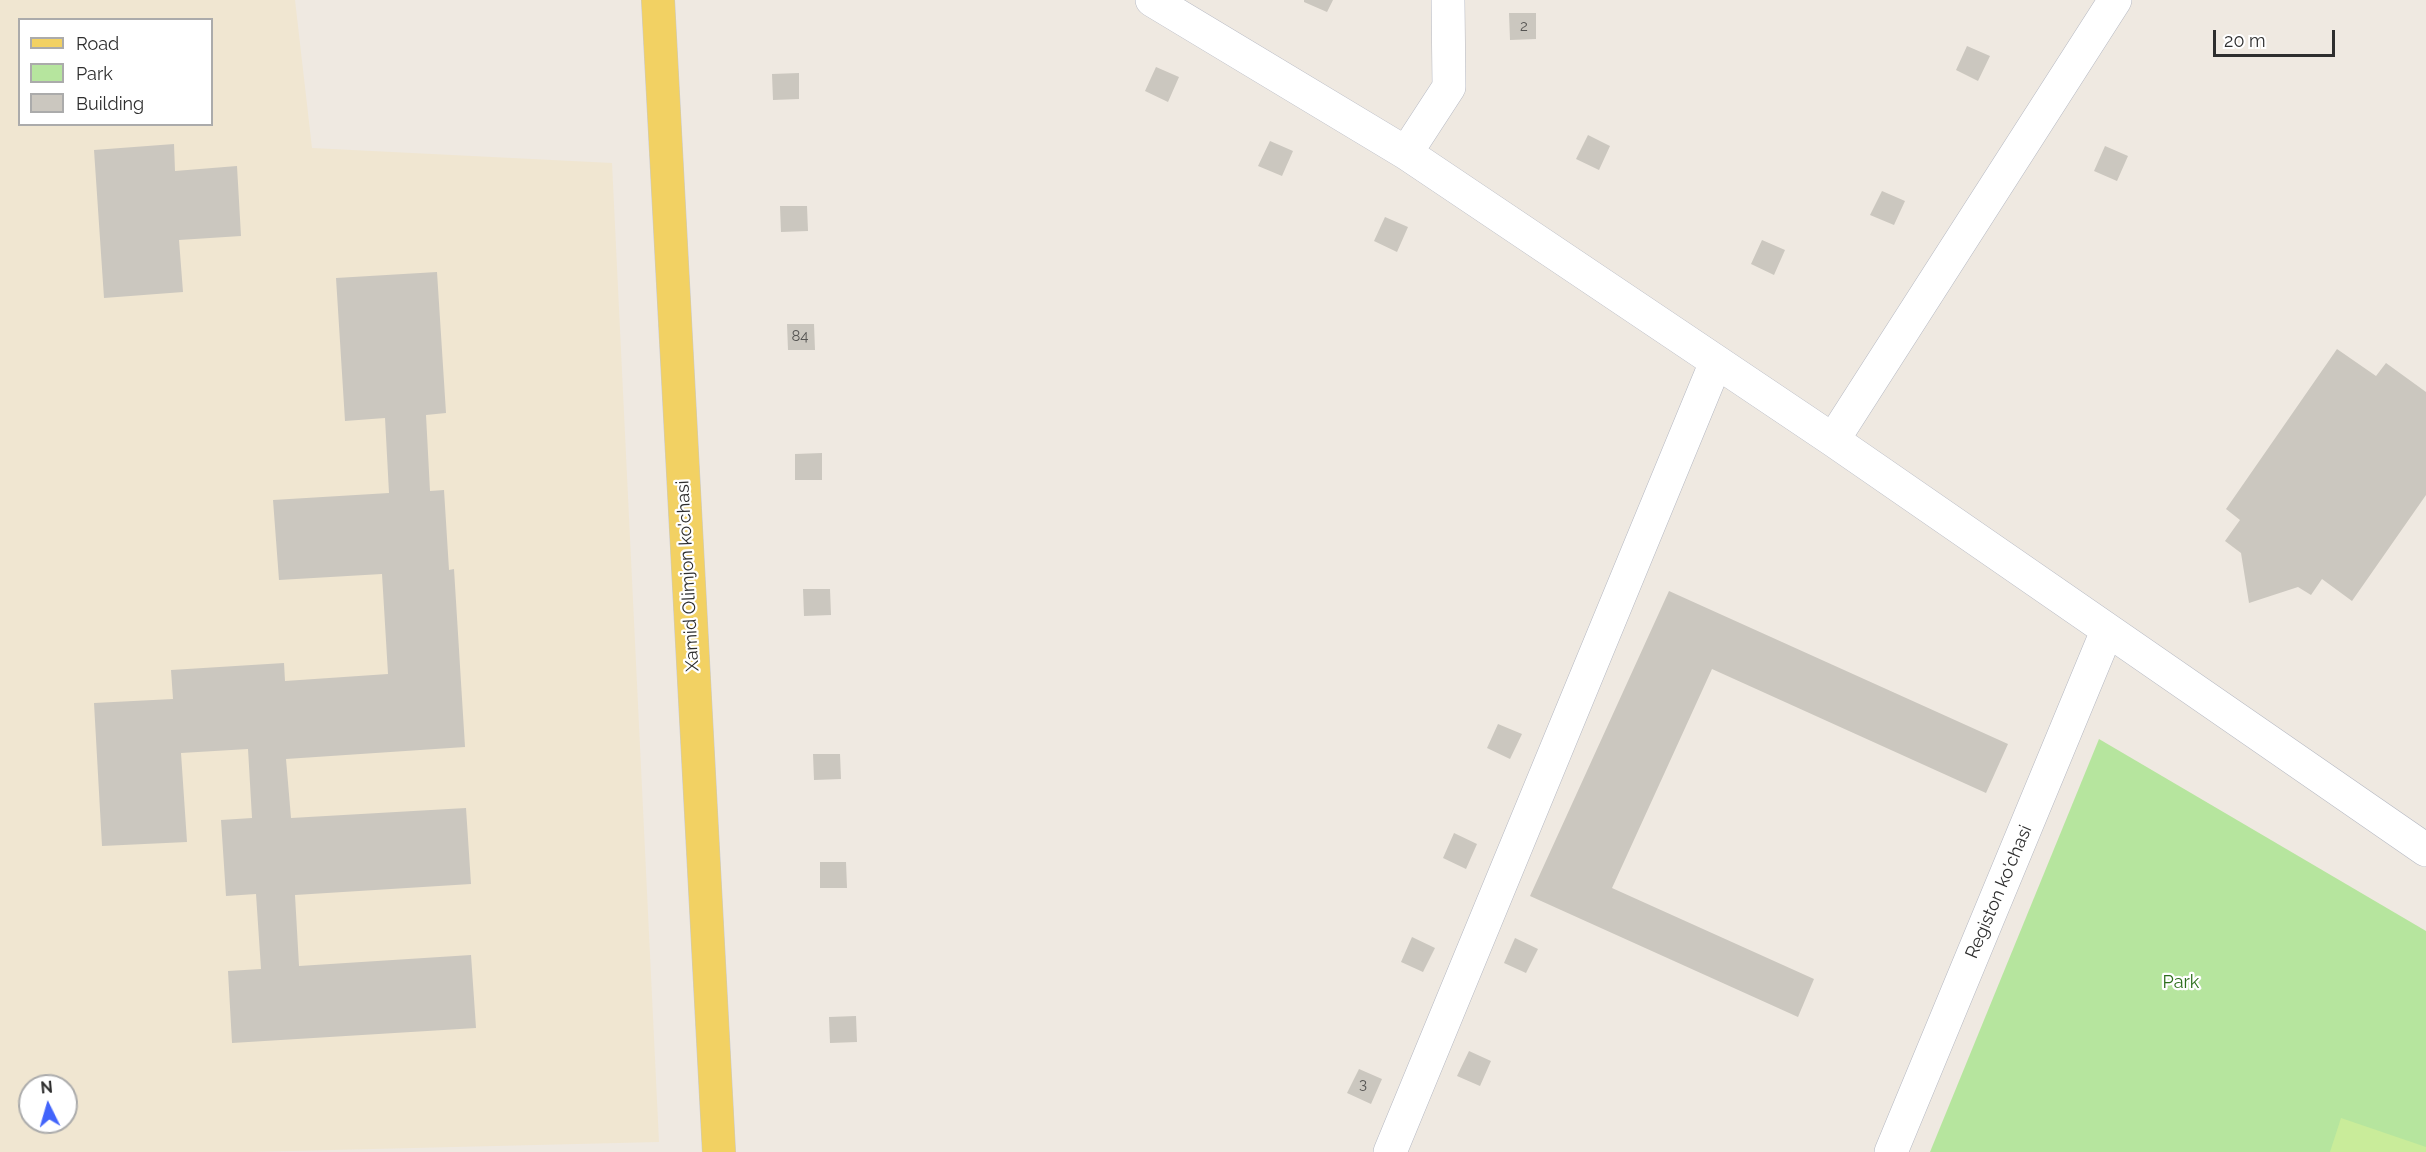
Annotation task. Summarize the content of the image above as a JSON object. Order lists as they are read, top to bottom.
{
  "streets": {
    "main road": ["Xamid Olimjon ko'chasi"],
    "street": ["Registon ko'chasi"]
  },
  "parks": ["Park"],
  "house_numbers": ["2", "84", "3"],
  "legend": ["Road", "Park", "Building"],
  "scale_bar": "20 m",
  "north": "top"
}
